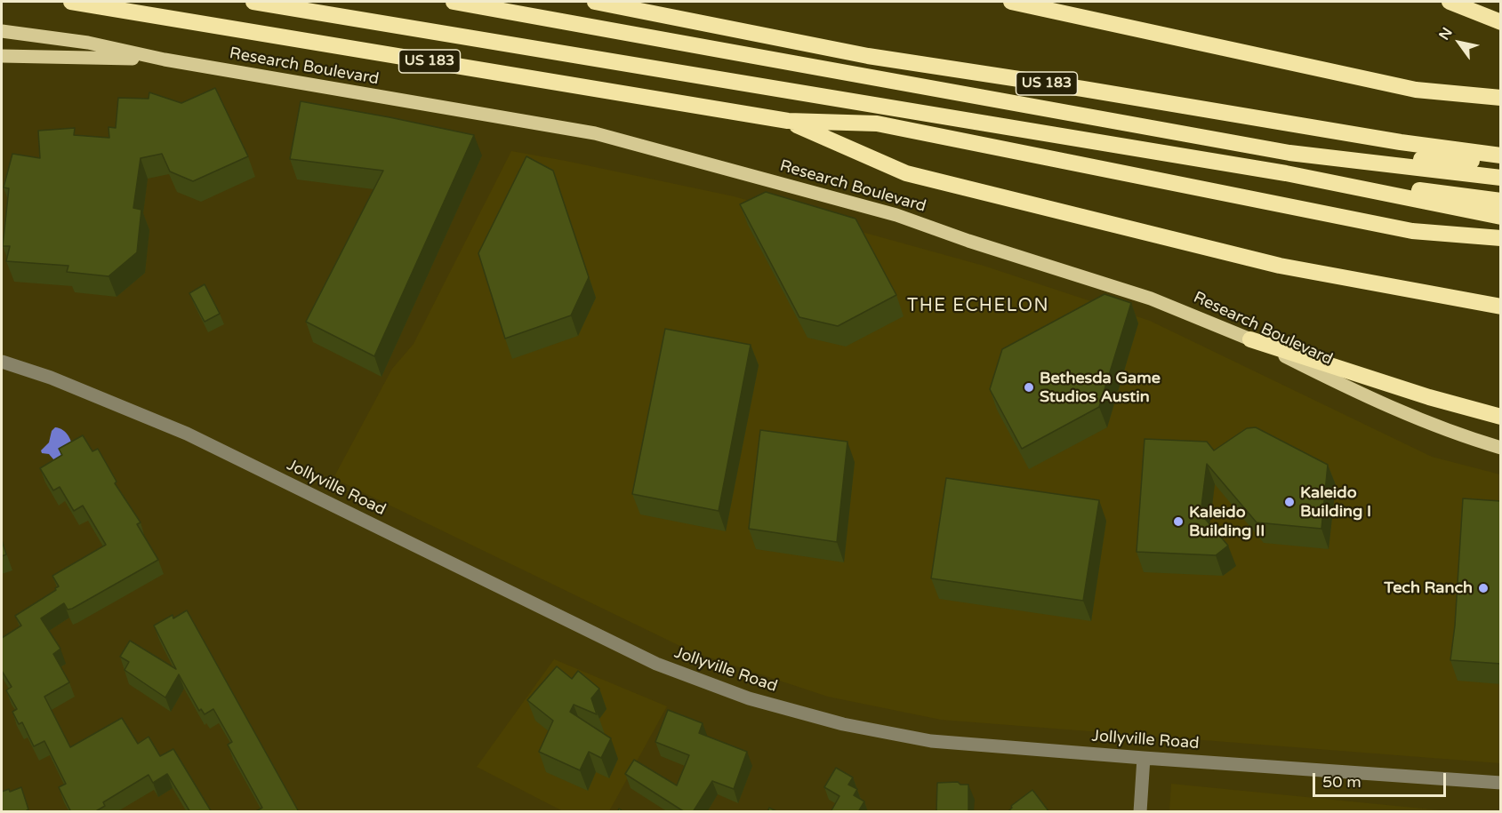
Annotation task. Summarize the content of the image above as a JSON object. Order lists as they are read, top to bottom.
{
  "streets": {
    "highway": ["US 183"],
    "main road": ["Research Boulevard"],
    "street": ["Jollyville Road"]
  },
  "districts": ["THE ECHELON"],
  "places": [
    "Bethesda Game Studios Austin",
    "Kaleido Building I",
    "Kaleido Building II",
    "Tech Ranch"
  ],
  "scale_bar": "50 m",
  "north": "top left"
}
